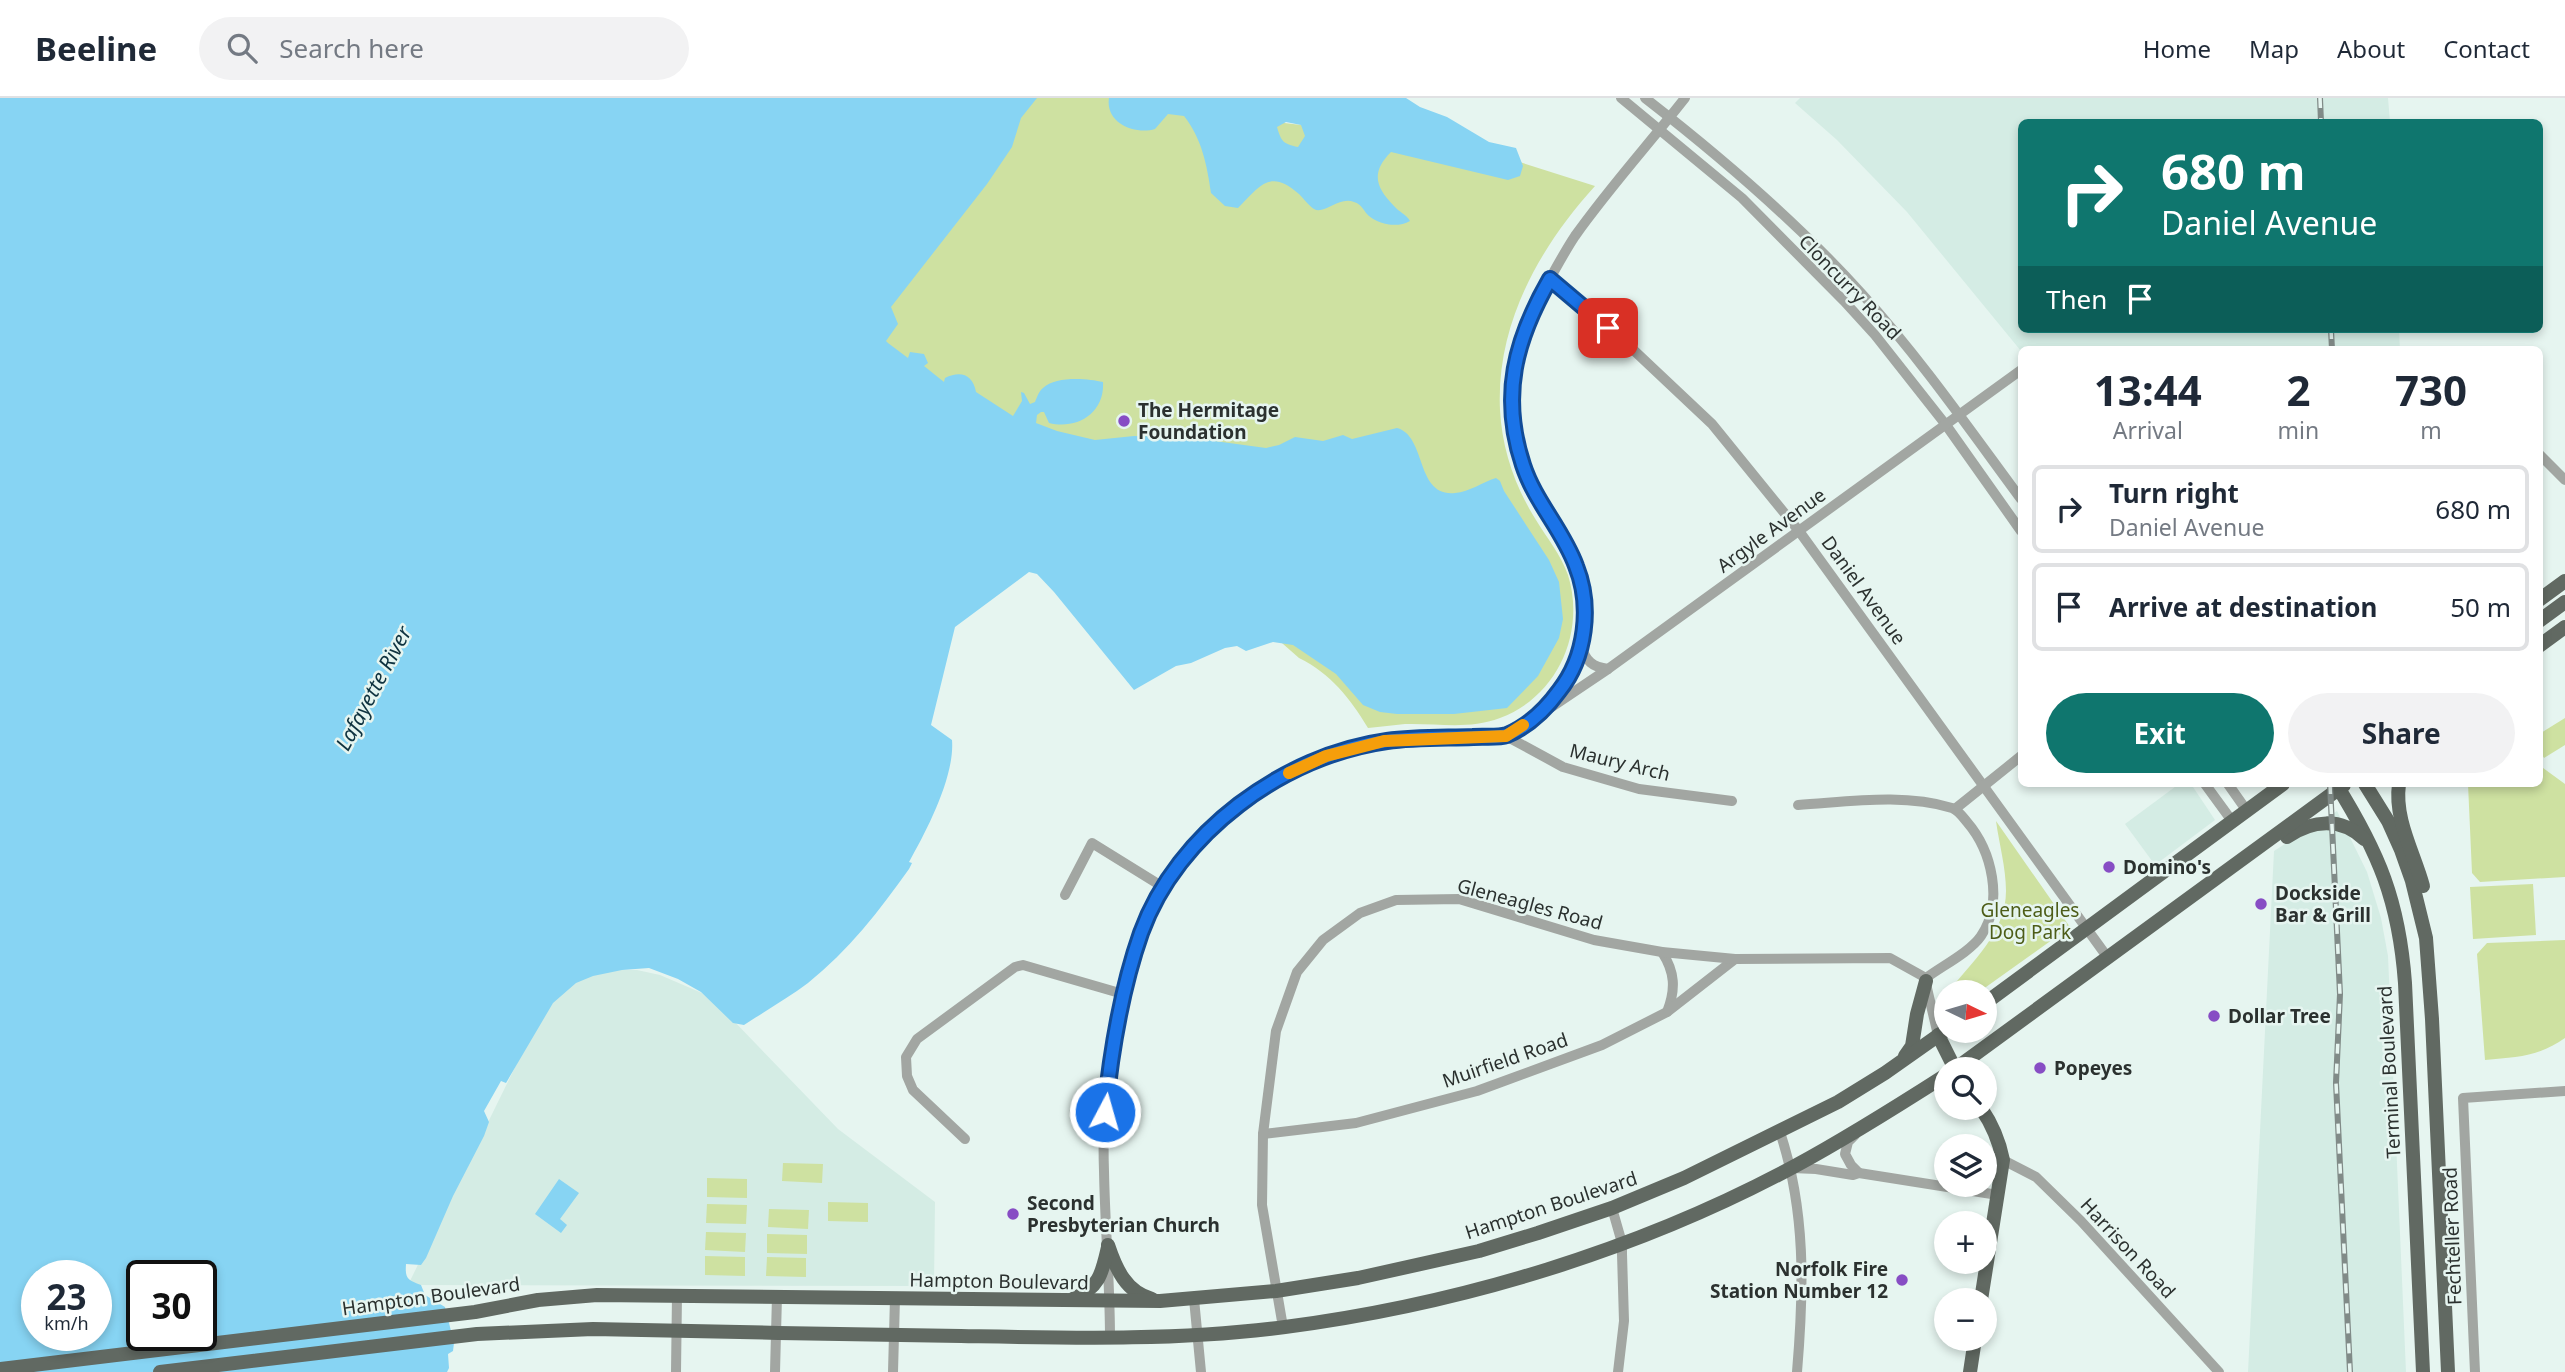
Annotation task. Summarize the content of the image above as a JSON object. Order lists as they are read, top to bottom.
{
  "streets": {
    "main road": ["Terminal Boulevard", "Hampton Boulevard"],
    "street": [
      "Cloncurry Road",
      "Argyle Avenue",
      "Daniel Avenue",
      "Maury Arch",
      "Gleneagles Road",
      "Muirfield Road",
      "Fechteller Road",
      "Harrison Road"
    ]
  },
  "crossings": [
    ["Cloncurry Road", "Argyle Avenue"],
    ["Argyle Avenue", "Daniel Avenue"],
    ["Argyle Avenue", "Maury Arch"],
    ["Gleneagles Road", "Muirfield Road"],
    ["Gleneagles Road", "Hampton Boulevard"]
  ],
  "water": ["Lafayette River"],
  "parks": ["Gleneagles Dog Park"],
  "places": [
    "The Hermitage Foundation",
    "Domino's",
    "Dockside Bar & Grill",
    "Dollar Tree",
    "Popeyes",
    "Second Presbyterian Church",
    "Norfolk Fire Station Number 12"
  ],
  "north": "right",
  "page": {
    "header": "Beeline",
    "search": "Search here",
    "nav": [
      "Home",
      "Map",
      "About",
      "Contact"
    ],
    "turn": ["680 m", "Daniel Avenue"],
    "then": "Then",
    "eta": [
      "13:44",
      "Arrival",
      "2",
      "min",
      "730",
      "m"
    ],
    "list": [
      {
        "name": "Turn right",
        "note": "Daniel Avenue",
        "value": "680 m"
      },
      {
        "name": "Arrive at destination",
        "value": "50 m"
      }
    ],
    "buttons": ["Exit", "Share"],
    "map_buttons": ["+", "−"],
    "speed": "23 km/h",
    "limit": "30"
  }
}
